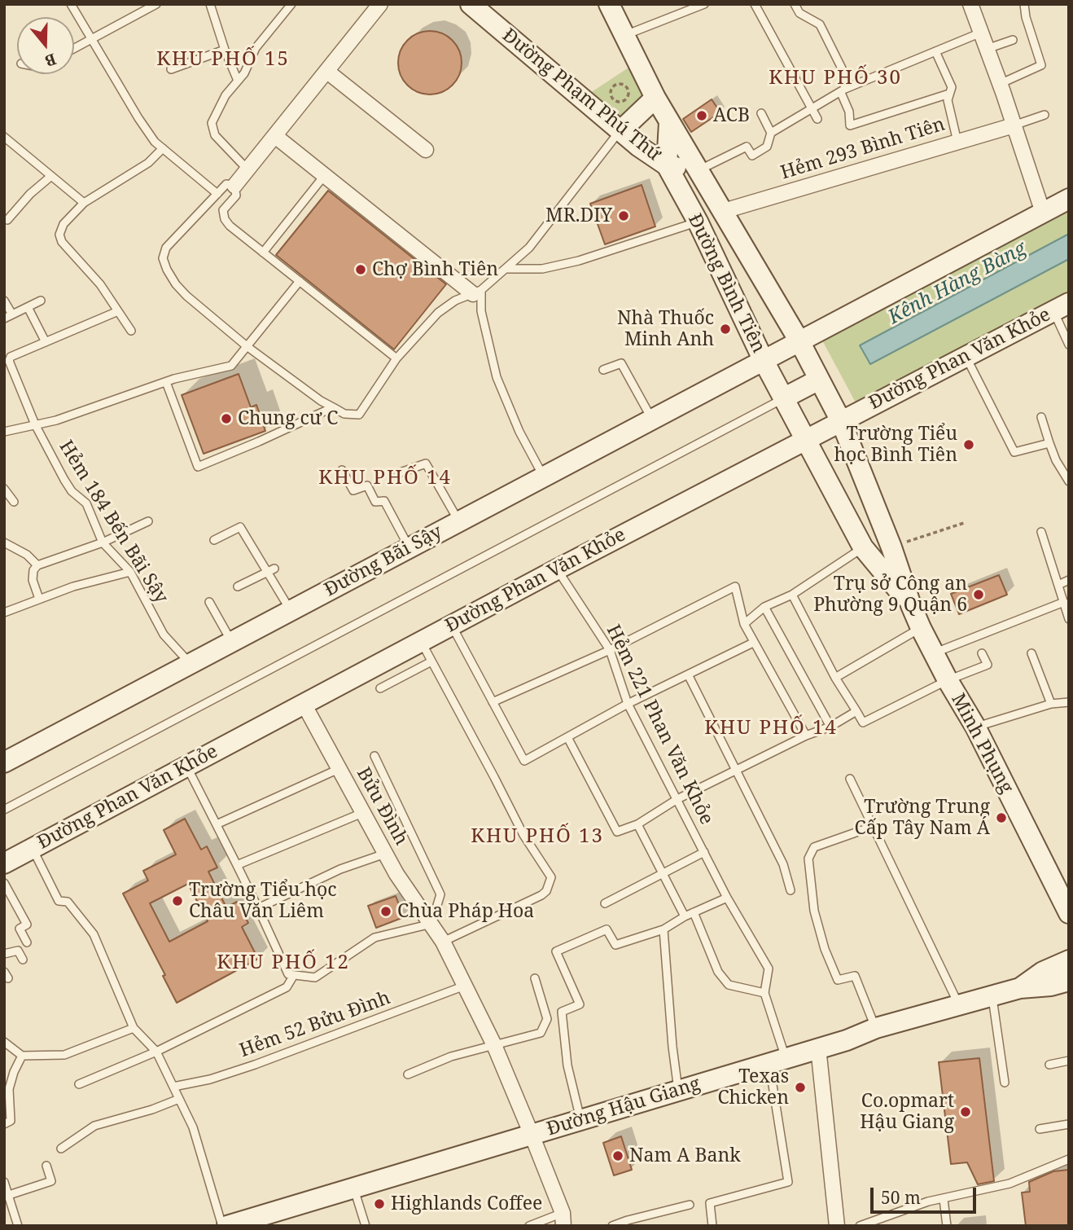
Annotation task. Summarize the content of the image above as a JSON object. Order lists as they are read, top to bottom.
{
  "streets": {
    "street": [
      "Đường Phạm Phú Thứ",
      "Hẻm 293 Bình Tiên",
      "Đường Bình Tiên",
      "Đường Phan Văn Khỏe",
      "Đường Bãi Sậy",
      "Minh Phụng",
      "Bửu Đình",
      "Đường Hậu Giang"
    ],
    "lane": ["Hẻm 184 Bến Bãi Sậy", "Hẻm 221 Phan Văn Khỏe", "Hẻm 52 Bửu Đình"]
  },
  "crossings": [
    ["Đường Phạm Phú Thứ", "Đường Bình Tiên"],
    ["Hẻm 293 Bình Tiên", "Đường Bình Tiên"],
    ["Đường Bình Tiên", "Đường Phan Văn Khỏe"],
    ["Đường Bình Tiên", "Đường Bãi Sậy"],
    ["Đường Bình Tiên", "Minh Phụng"],
    ["Đường Phan Văn Khỏe", "Hẻm 221 Phan Văn Khỏe"],
    ["Đường Phan Văn Khỏe", "Minh Phụng"],
    ["Đường Phan Văn Khỏe", "Bửu Đình"],
    ["Hẻm 184 Bến Bãi Sậy", "Đường Bãi Sậy"],
    ["Bửu Đình", "Hẻm 52 Bửu Đình"],
    ["Bửu Đình", "Đường Hậu Giang"]
  ],
  "districts": [
    "KHU PHỐ 15",
    "KHU PHỐ 30",
    "KHU PHỐ 14",
    "KHU PHỐ 14",
    "KHU PHỐ 13",
    "KHU PHỐ 12"
  ],
  "water": ["Kênh Hàng Bàng"],
  "places": [
    "ACB",
    "MR.DIY",
    "Chợ Bình Tiên",
    "Nhà Thuốc Minh Anh",
    "Chung cư C",
    "Trường Tiểu học Bình Tiên",
    "Trụ sở Công an Phường 9 Quận 6",
    "Trường Trung Cấp Tây Nam Á",
    "Trường Tiểu học Châu Văn Liêm",
    "Chùa Pháp Hoa",
    "Texas Chicken",
    "Co.opmart Hậu Giang",
    "Nam A Bank",
    "Highlands Coffee"
  ],
  "scale_bar": "50 m",
  "north": "bottom"
}
